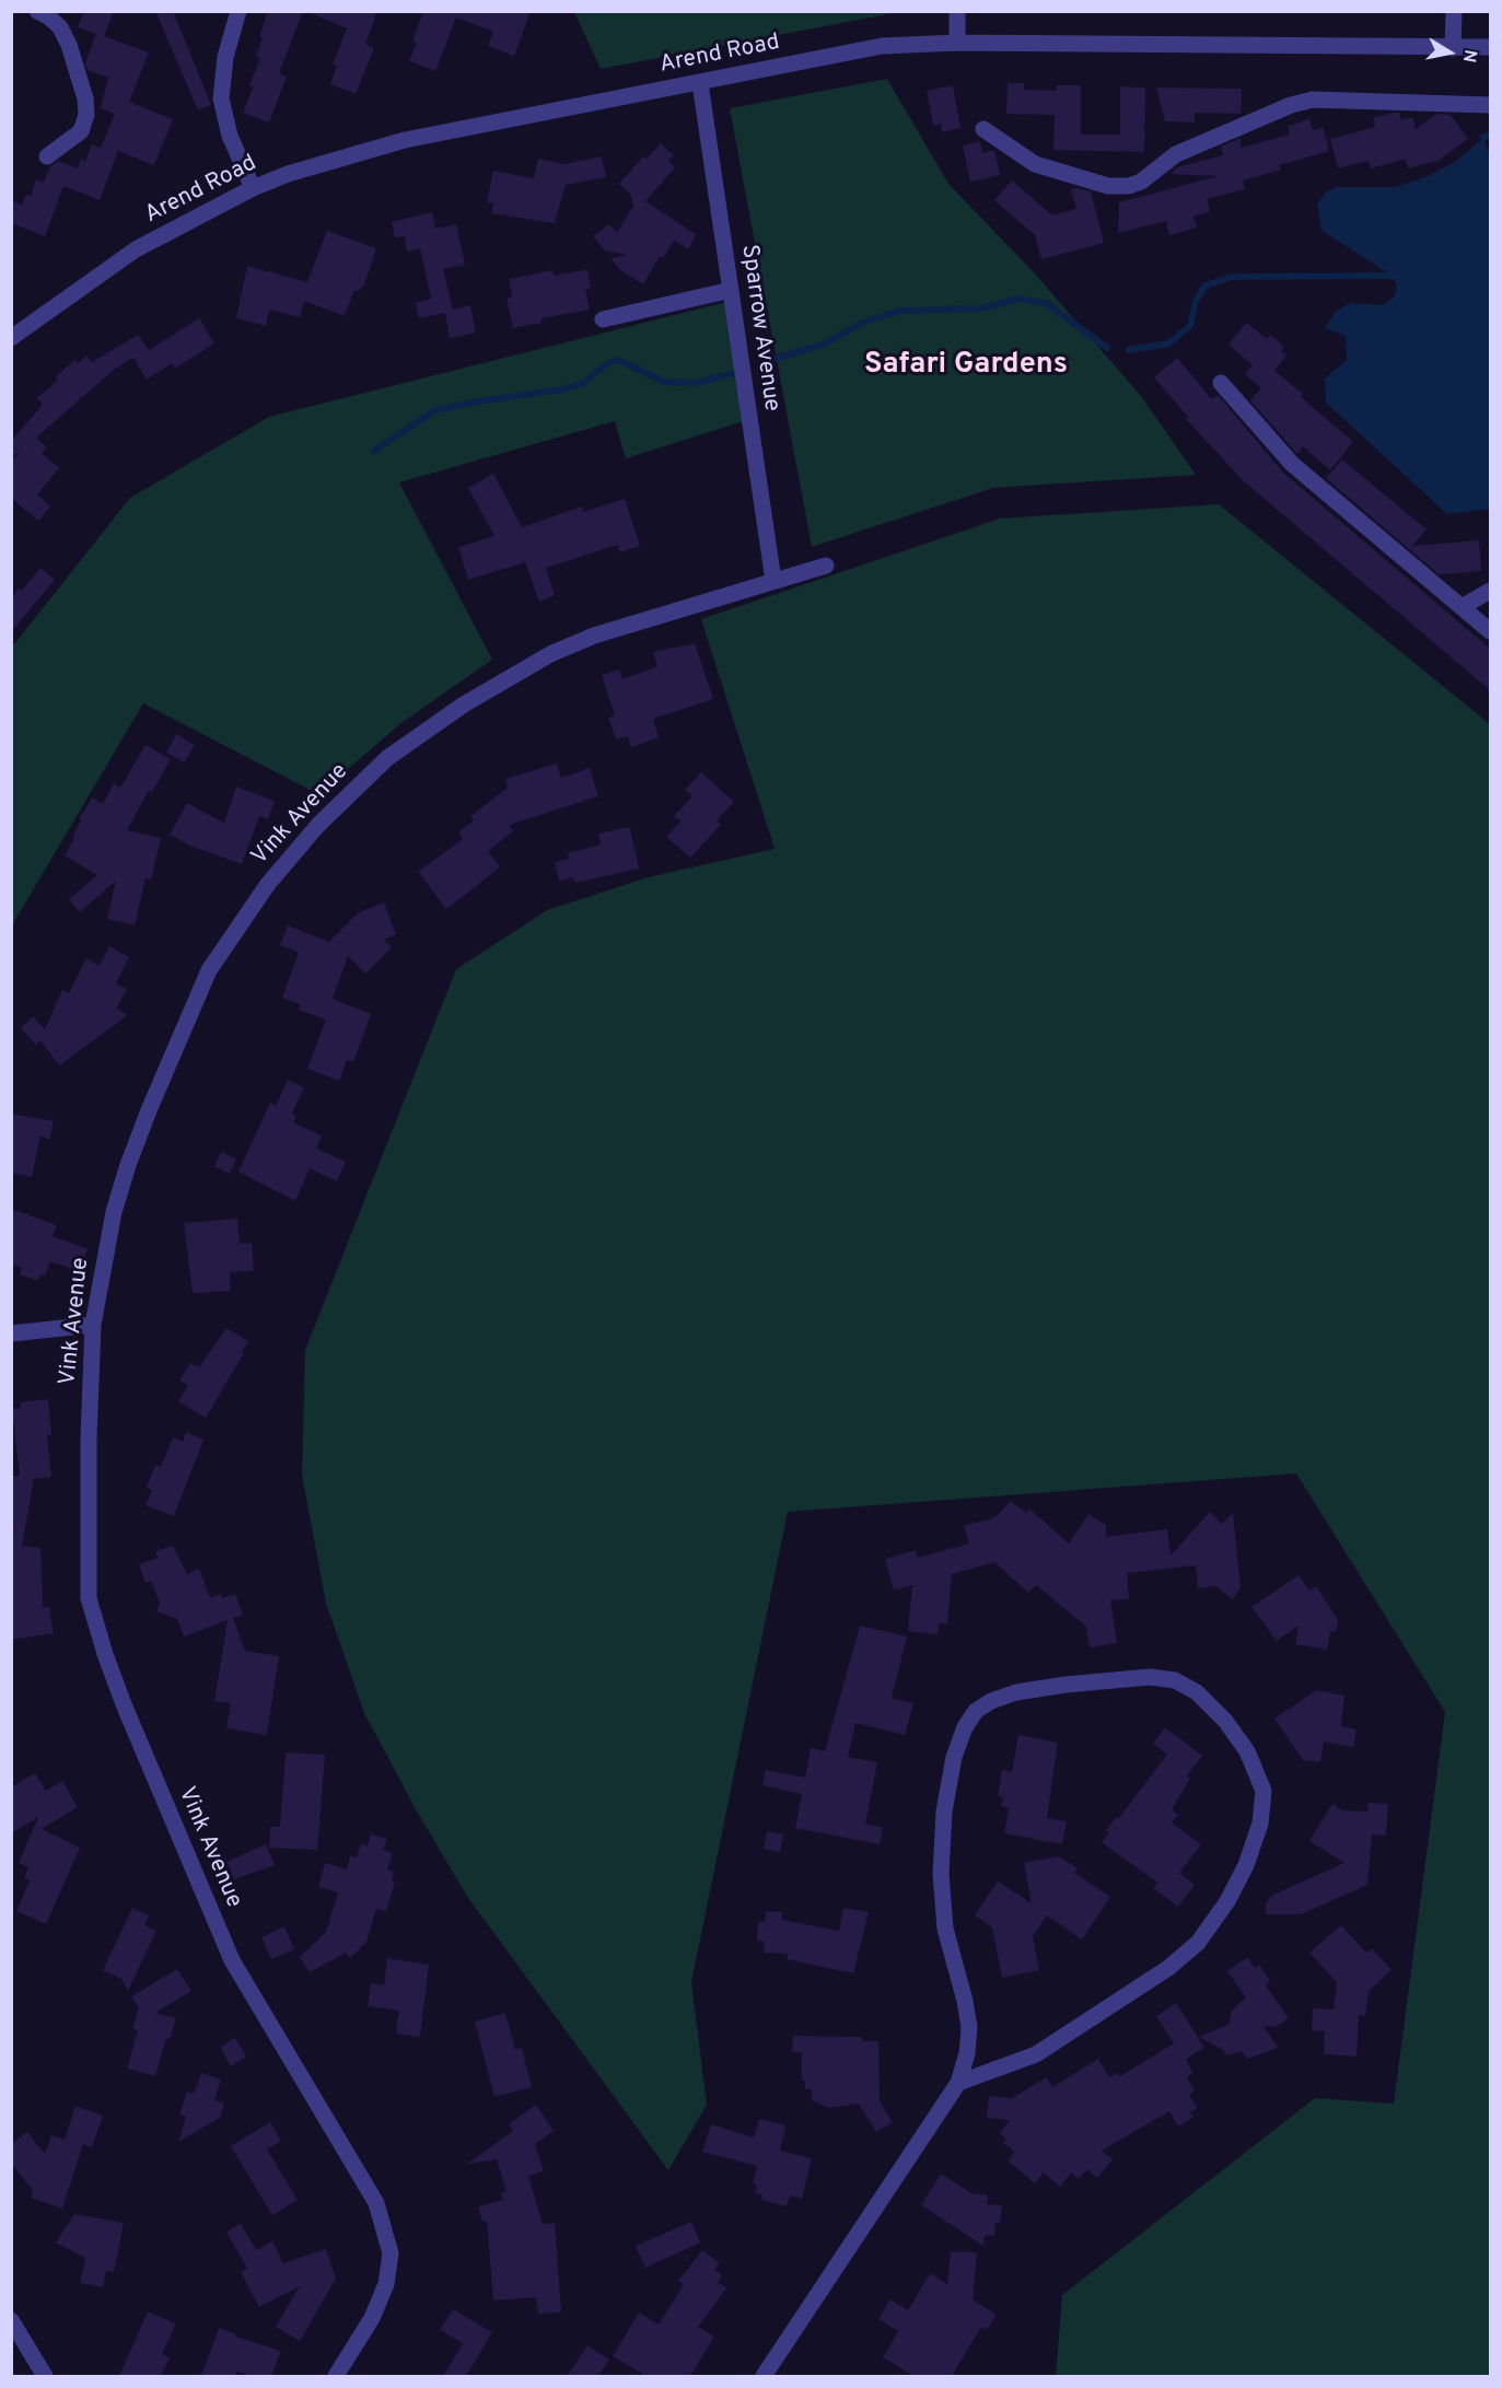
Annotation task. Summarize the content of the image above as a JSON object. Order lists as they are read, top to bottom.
{
  "streets": {
    "street": ["Arend Road", "Sparrow Avenue", "Vink Avenue"]
  },
  "crossings": [
    ["Arend Road", "Sparrow Avenue"],
    ["Sparrow Avenue", "Vink Avenue"]
  ],
  "districts": ["Safari Gardens"],
  "north": "right"
}
